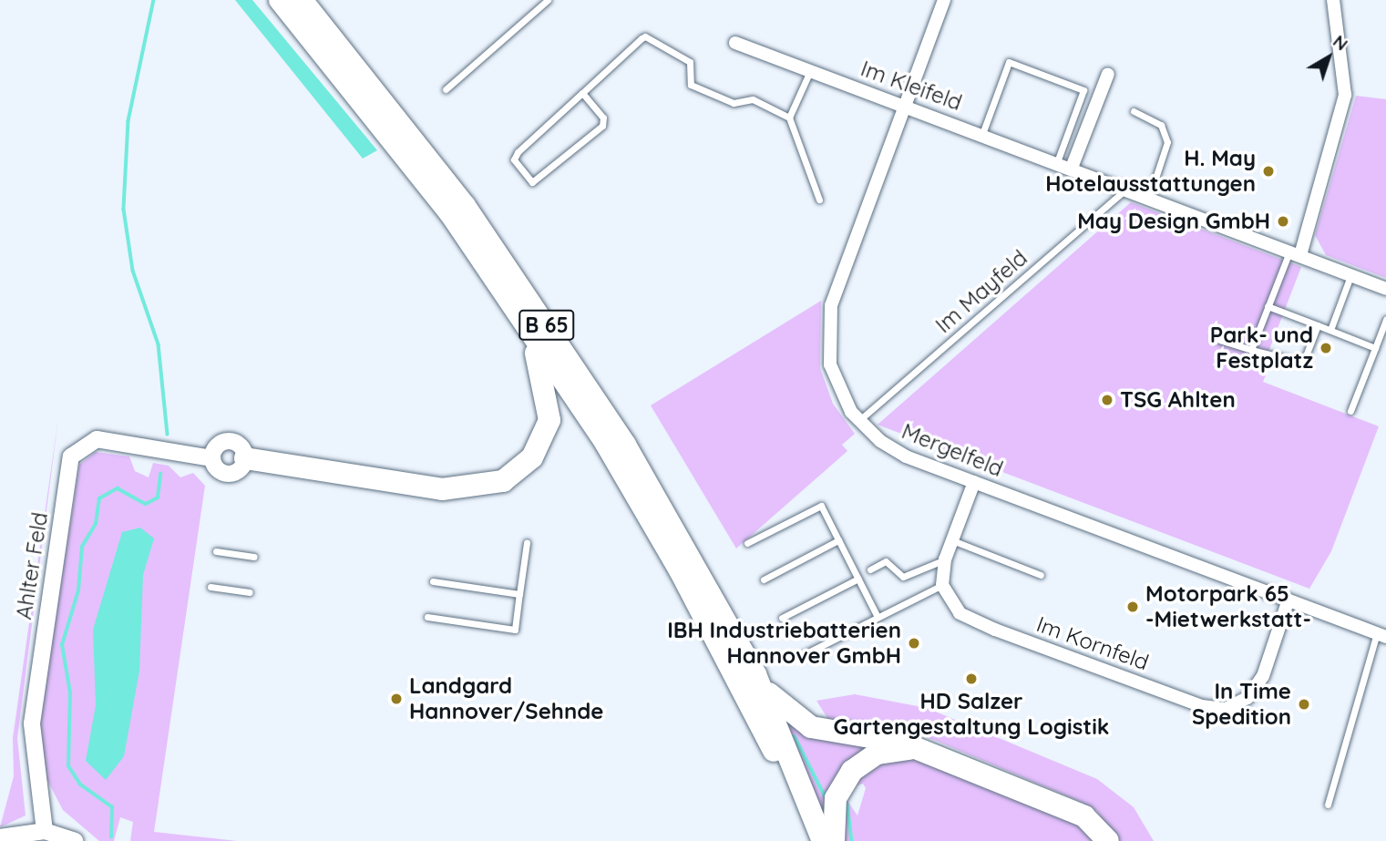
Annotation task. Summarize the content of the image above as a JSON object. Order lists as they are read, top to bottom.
{
  "streets": {
    "highway": ["B 65"],
    "street": [
      "Im Kleifeld",
      "Mergelfeld",
      "Ahlter Feld",
      "Im Kornfeld"
    ],
    "lane": ["Im Mayfeld"]
  },
  "crossings": [
    ["Im Kleifeld", "Im Mayfeld"],
    ["Im Kleifeld", "Mergelfeld"],
    ["Im Mayfeld", "Mergelfeld"],
    ["Mergelfeld", "Im Kornfeld"]
  ],
  "places": [
    "H. May Hotelausstattungen",
    "May Design GmbH",
    "Park- und Festplatz",
    "TSG Ahlten",
    "Motorpark 65 -Mietwerkstatt-",
    "IBH Industriebatterien Hannover GmbH",
    "HD Salzer Gartengestaltung Logistik",
    "Landgard Hannover/Sehnde",
    "In Time Spedition"
  ],
  "north": "top right"
}
